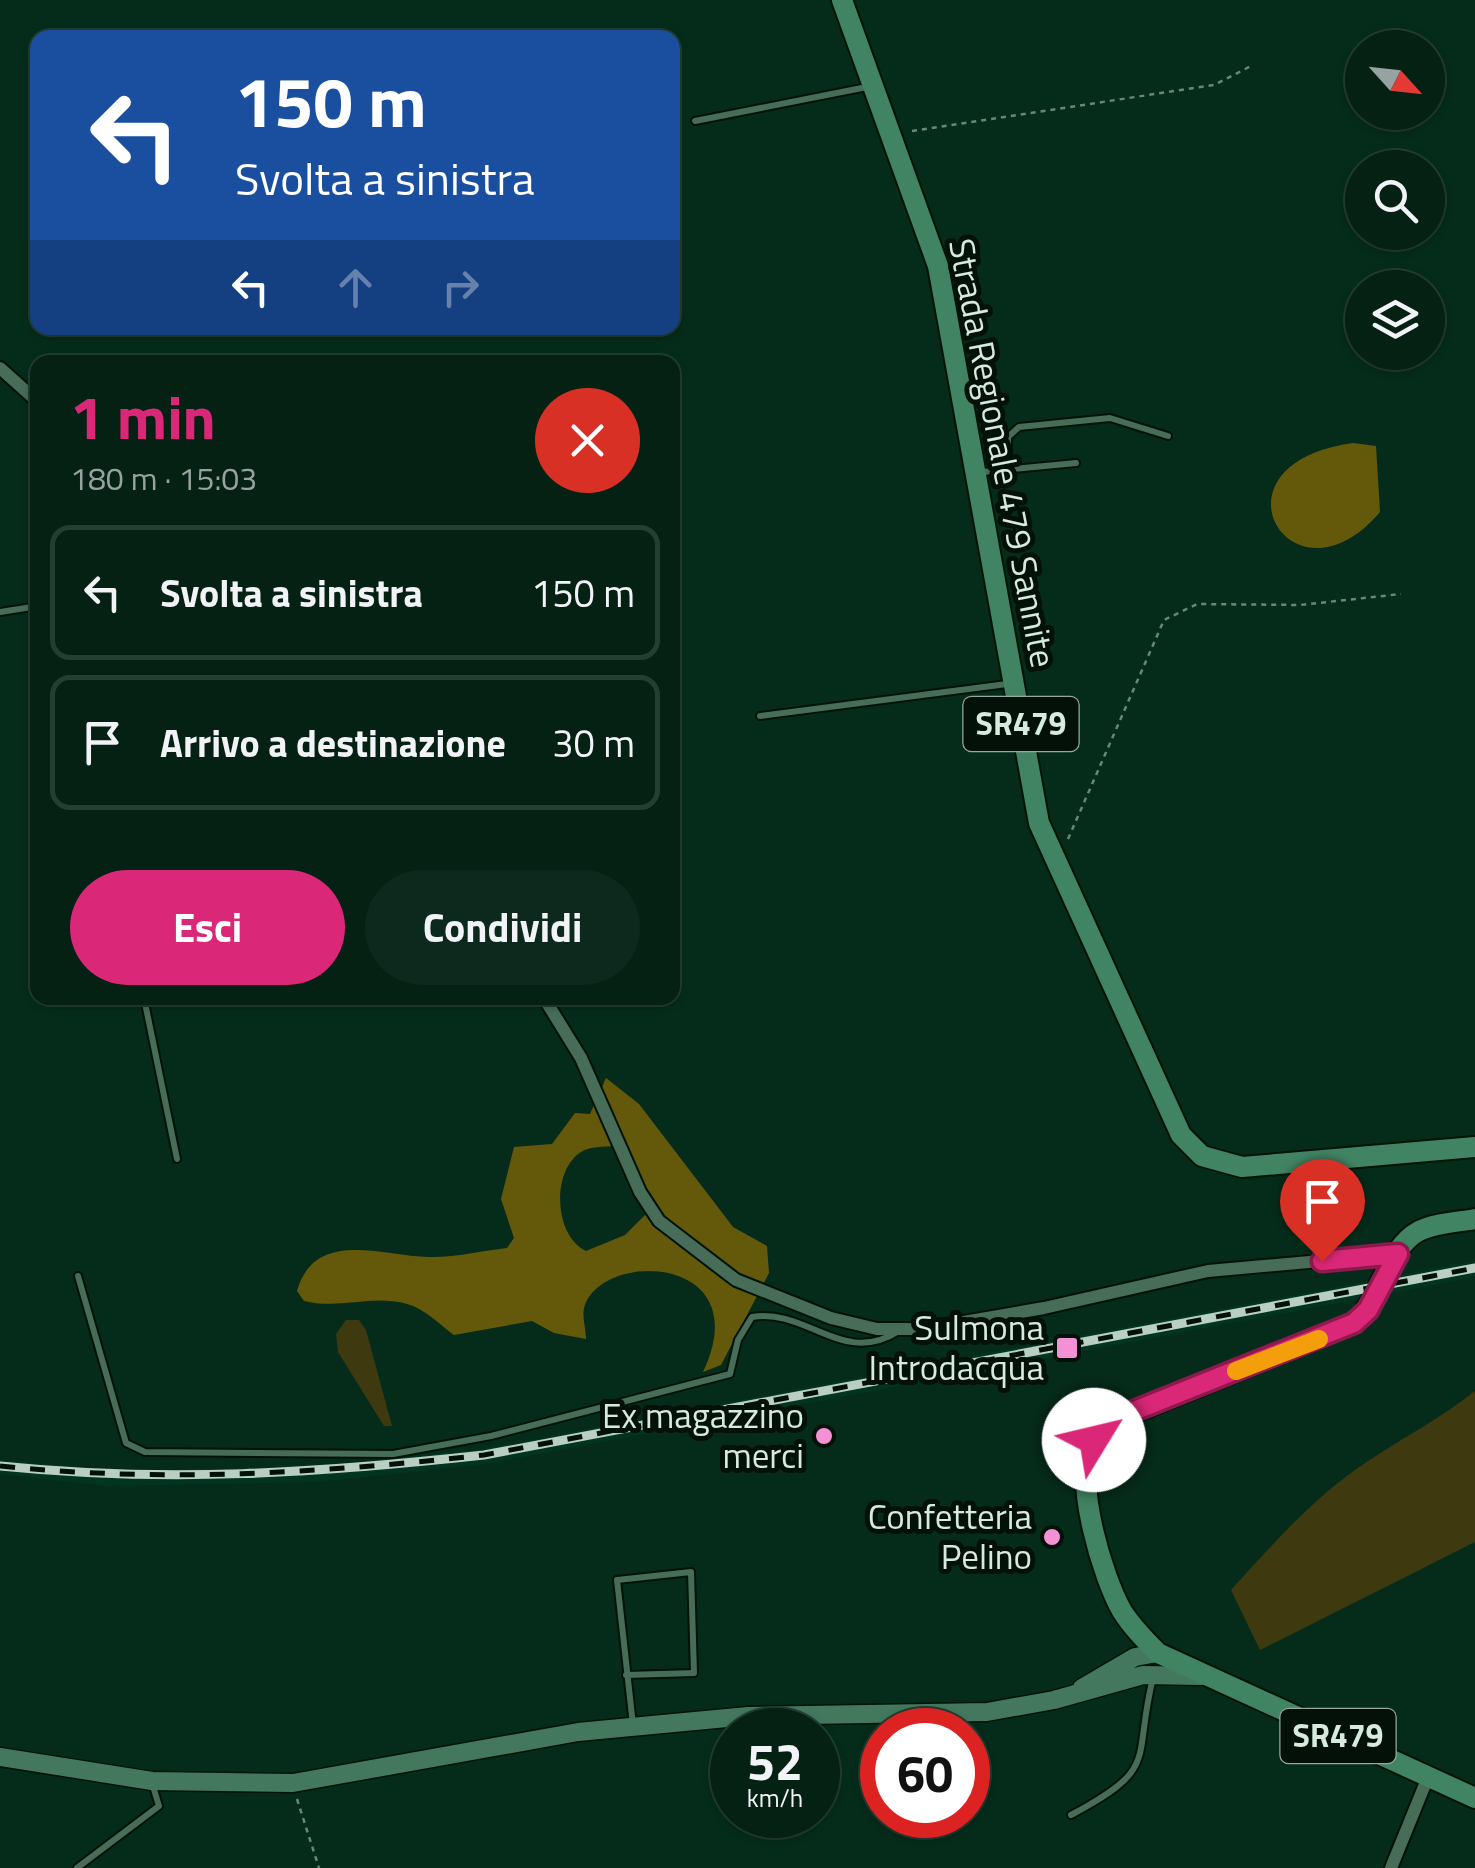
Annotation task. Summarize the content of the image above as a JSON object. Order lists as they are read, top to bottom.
{
  "streets": {
    "main road": ["Strada Regionale 479 Sannite", "SR479"]
  },
  "places": {
    "transit": ["Sulmona Introdacqua"],
    "other": ["Ex magazzino merci", "Confetteria Pelino"]
  },
  "north": "bottom right",
  "page": {
    "turn": ["150 m", "Svolta a sinistra"],
    "heading": ["1 min", "180 m · 15:03"],
    "list": [
      {
        "name": "Svolta a sinistra",
        "value": "150 m"
      },
      {
        "name": "Arrivo a destinazione",
        "value": "30 m"
      }
    ],
    "buttons": ["Esci", "Condividi"],
    "speed": "52 km/h",
    "limit": "60"
  }
}
